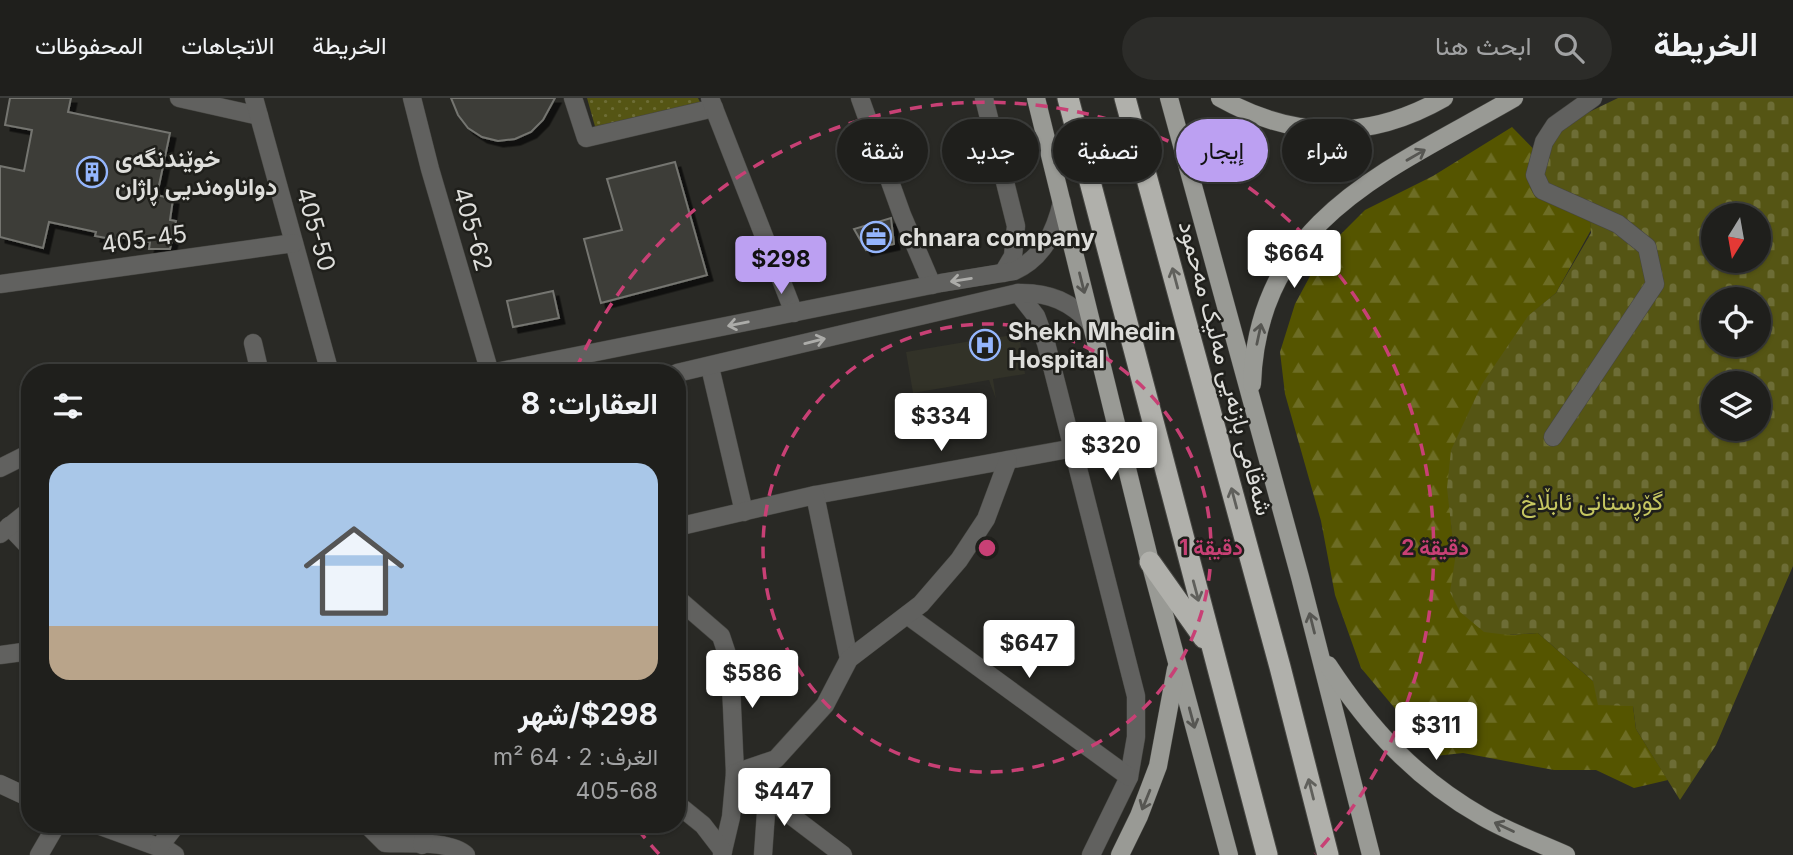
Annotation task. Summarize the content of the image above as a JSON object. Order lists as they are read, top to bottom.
{
  "streets": {
    "highway": ["شەقامی بازنەیی مەلیک مەحمود"],
    "street": ["405-50", "405-62", "405-45"]
  },
  "crossings": [
    ["405-50", "405-45"]
  ],
  "parks": ["گۆڕستانی ئابڵاخ"],
  "places": {
    "building": ["خوێندنگەی دواناوەندیی ڕاژان"],
    "office": ["chnara company"],
    "hospital": ["Shekh Mhedin Hospital"]
  },
  "north": "bottom",
  "page": {
    "header": "الخريطة",
    "search": "ابحث هنا",
    "nav": ["الخريطة", "الاتجاهات", "المحفوظات"],
    "chip": [
      "شراء",
      "إيجار",
      "تصفية",
      "جديد",
      "شقة"
    ],
    "price": [
      "$664",
      "$298",
      "$334",
      "$320",
      "$647",
      "$586",
      "$311",
      "$447"
    ],
    "heading": "العقارات: 8",
    "list": [
      {
        "name": "$298/شهر",
        "note": "الغرف: 2 · 64 m² · 405-68"
      }
    ]
  },
  "rings": ["1 دقيقة", "2 دقيقة"]
}
